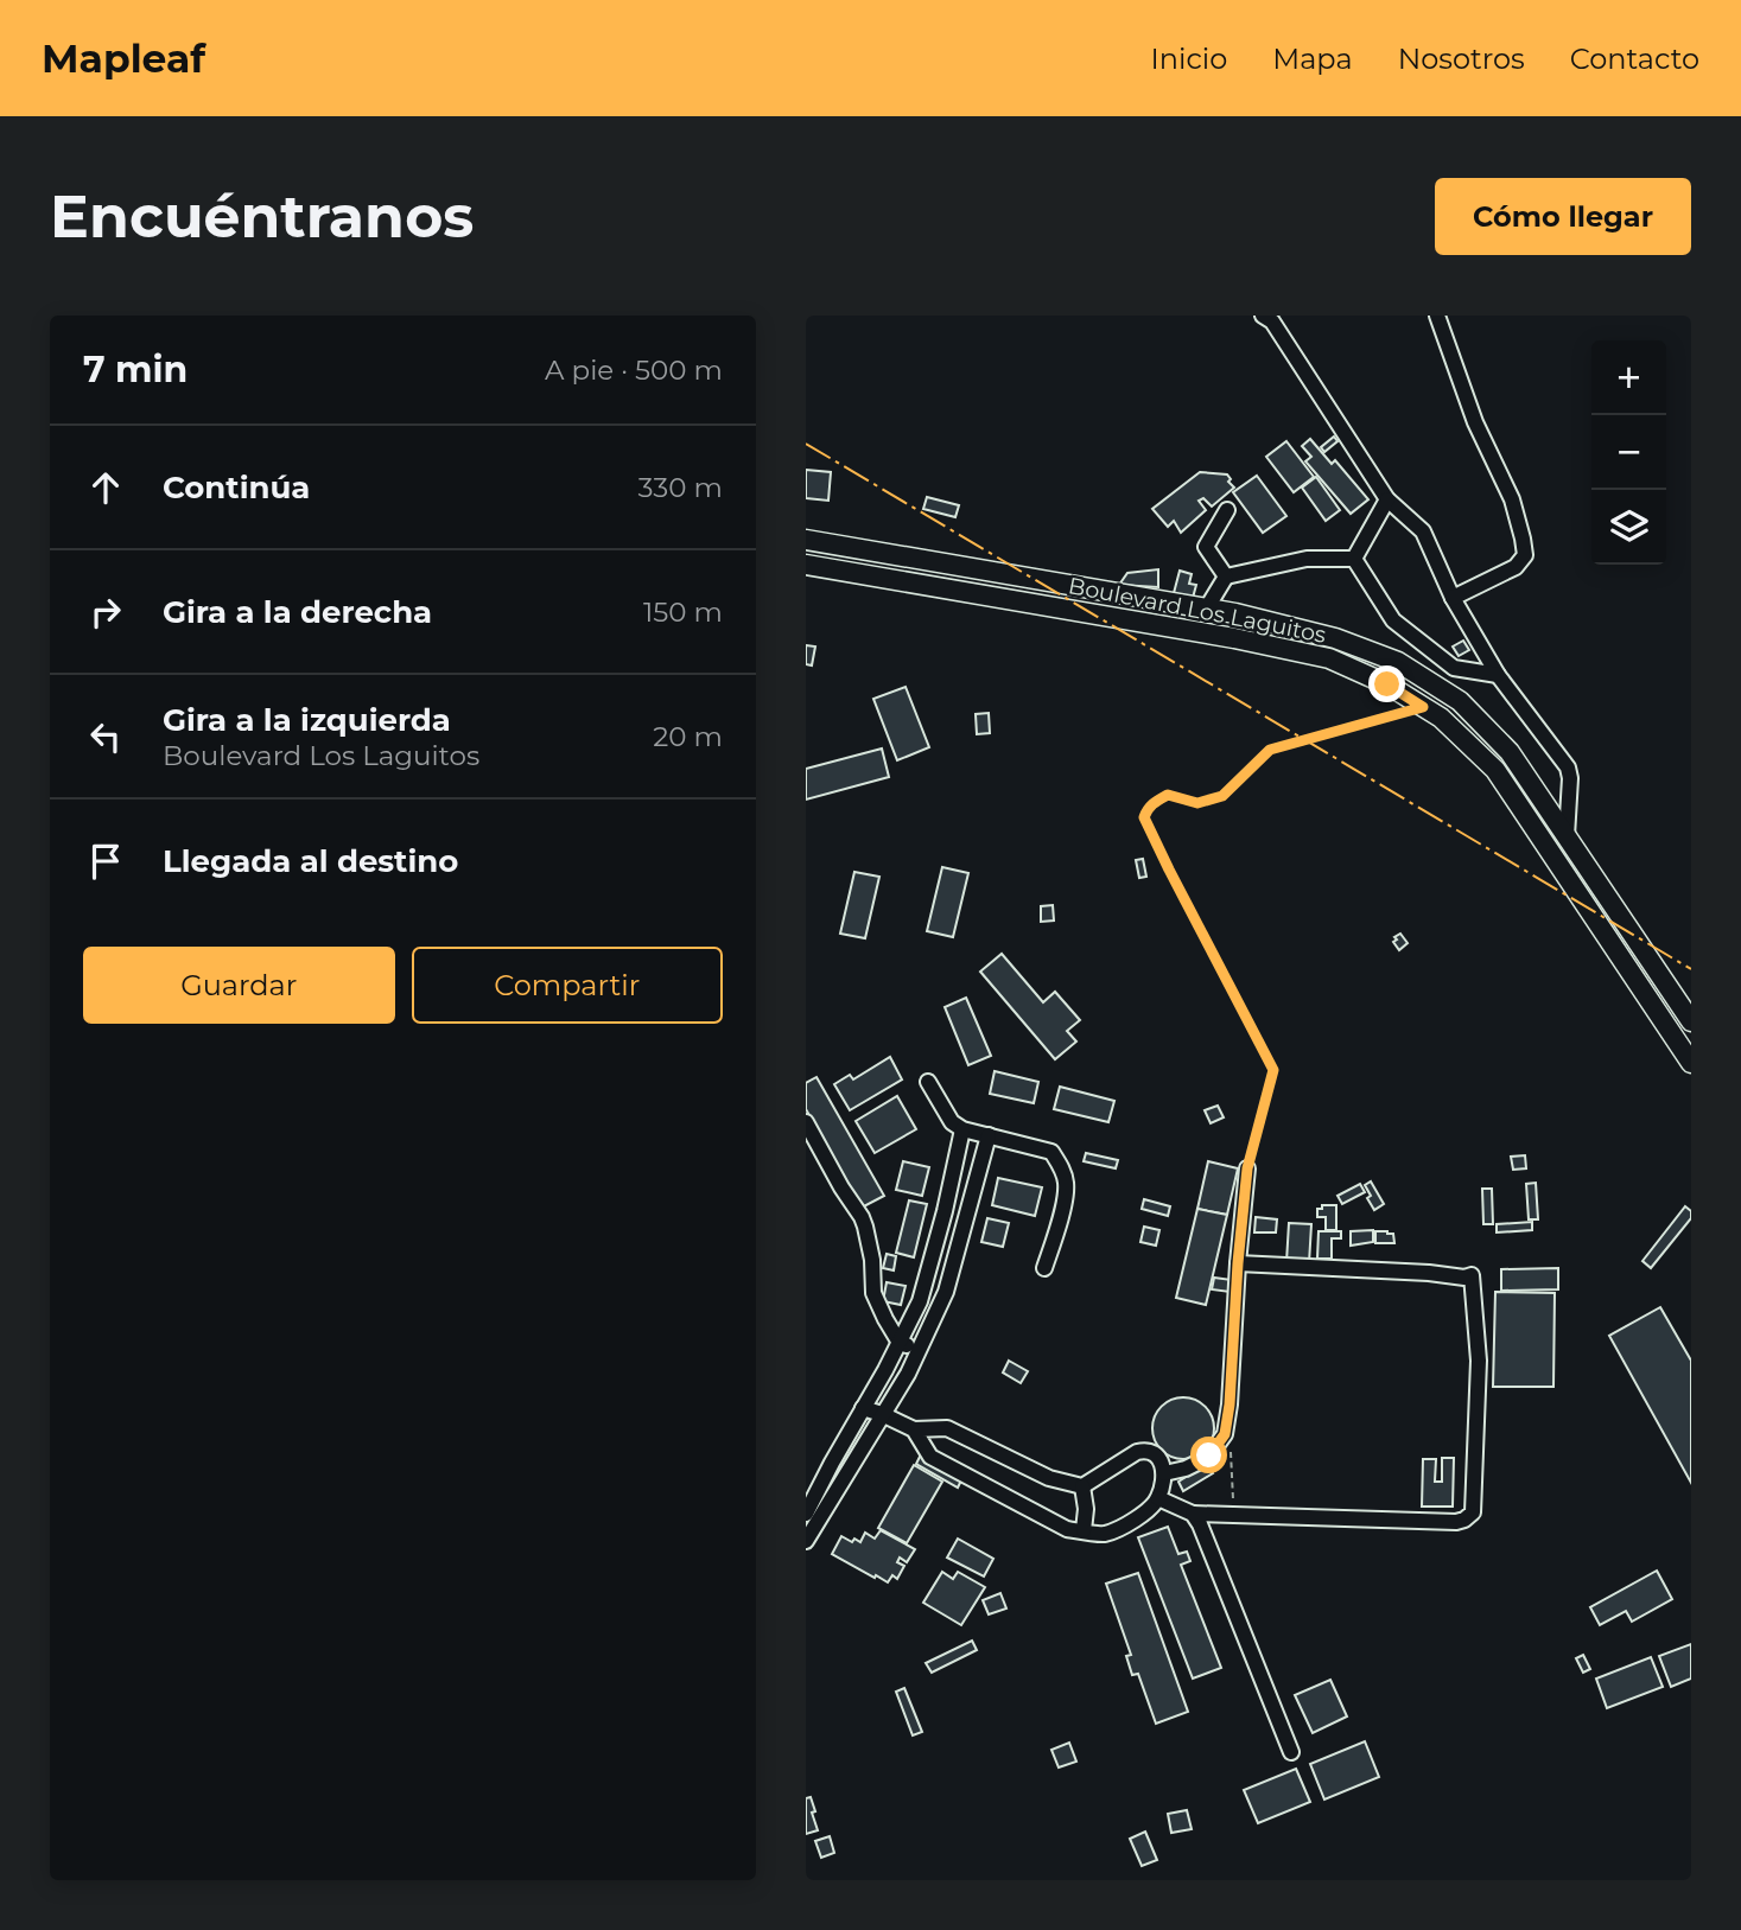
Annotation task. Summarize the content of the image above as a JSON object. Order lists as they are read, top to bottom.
{
  "streets": {
    "main road": ["Boulevard Los Laguitos"]
  },
  "page": {
    "header": "Mapleaf",
    "nav": [
      "Inicio",
      "Mapa",
      "Nosotros",
      "Contacto"
    ],
    "buttons": [
      "Cómo llegar",
      ["Guardar", "Compartir"]
    ],
    "title": "Encuéntranos",
    "heading": ["7 min", "A pie · 500 m"],
    "map_buttons": ["+", "−"],
    "list": [
      ["Continúa", "330 m"],
      ["Gira a la derecha", "150 m"],
      ["Gira a la izquierda", "Boulevard Los Laguitos", "20 m"],
      "Llegada al destino"
    ]
  }
}
